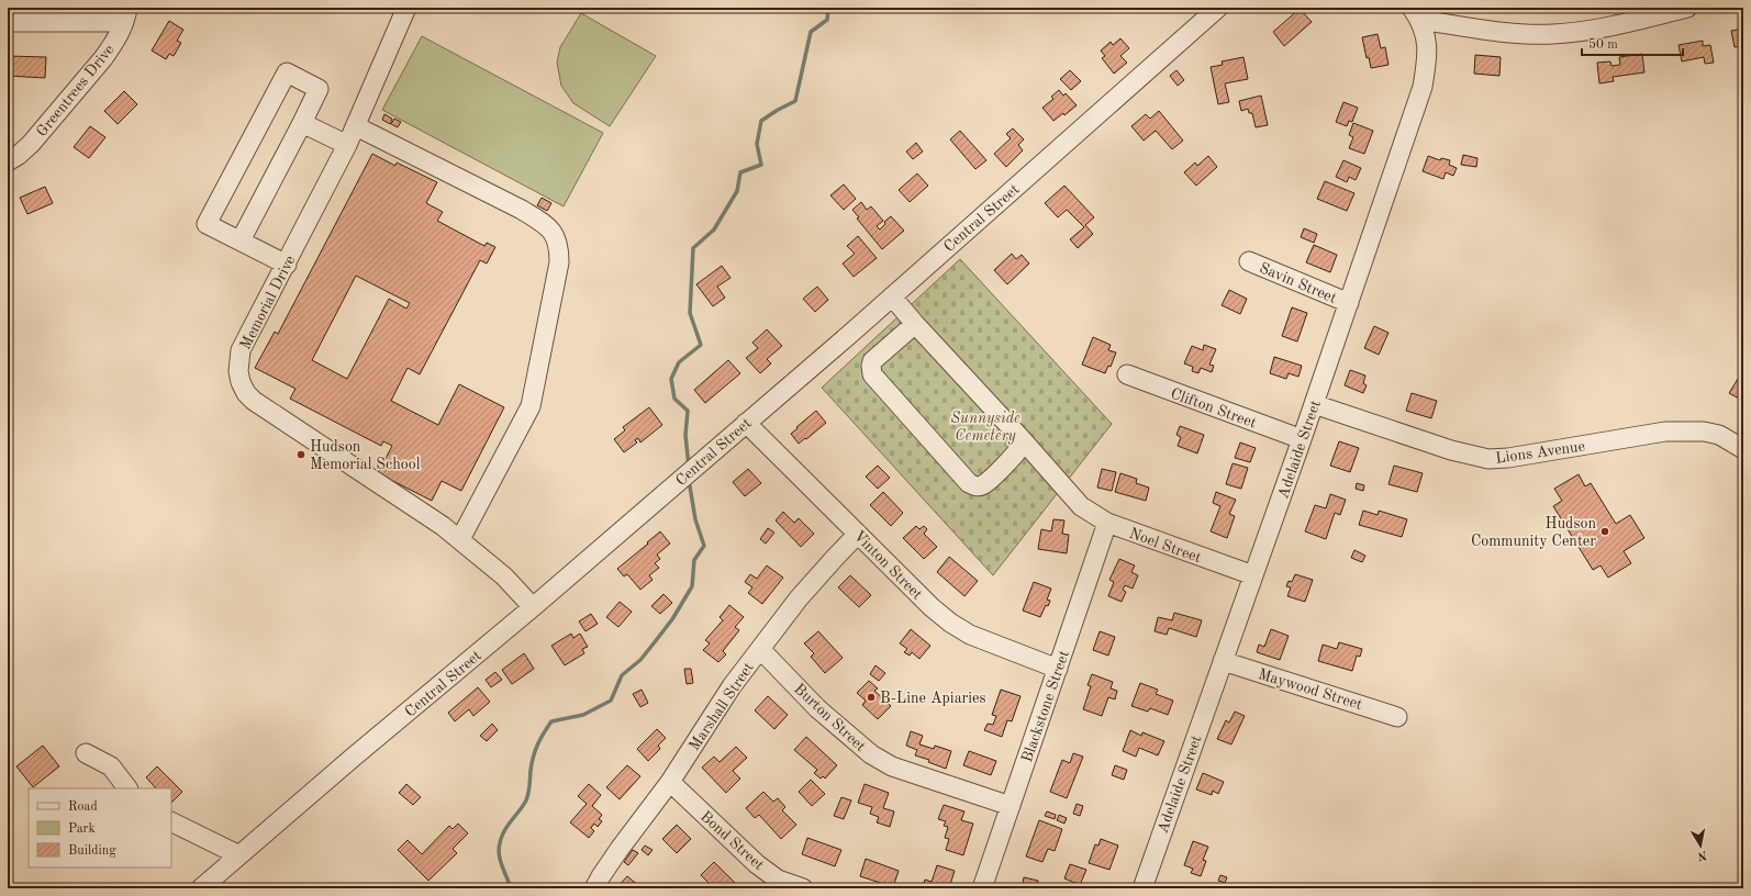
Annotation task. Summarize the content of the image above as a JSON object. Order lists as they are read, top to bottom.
{
  "streets": {
    "street": [
      "Greentrees Drive",
      "Central Street",
      "Savin Street",
      "Memorial Drive",
      "Clifton Street",
      "Adelaide Street",
      "Lions Avenue",
      "Noel Street",
      "Vinton Street",
      "Maywood Street",
      "Marshall Street",
      "Blackstone Street",
      "Burton Street",
      "Bond Street"
    ]
  },
  "crossings": [
    ["Central Street", "Memorial Drive"],
    ["Central Street", "Noel Street"],
    ["Central Street", "Vinton Street"],
    ["Savin Street", "Adelaide Street"],
    ["Clifton Street", "Adelaide Street"],
    ["Adelaide Street", "Lions Avenue"],
    ["Adelaide Street", "Noel Street"],
    ["Adelaide Street", "Maywood Street"],
    ["Noel Street", "Blackstone Street"],
    ["Vinton Street", "Marshall Street"],
    ["Vinton Street", "Blackstone Street"],
    ["Marshall Street", "Burton Street"],
    ["Marshall Street", "Bond Street"],
    ["Blackstone Street", "Burton Street"]
  ],
  "parks": ["Sunnyside Cemetery"],
  "places": ["Hudson Memorial School", "Hudson Community Center", "B-Line Apiaries"],
  "legend": ["Road", "Park", "Building"],
  "scale_bar": "50 m",
  "north": "bottom"
}
